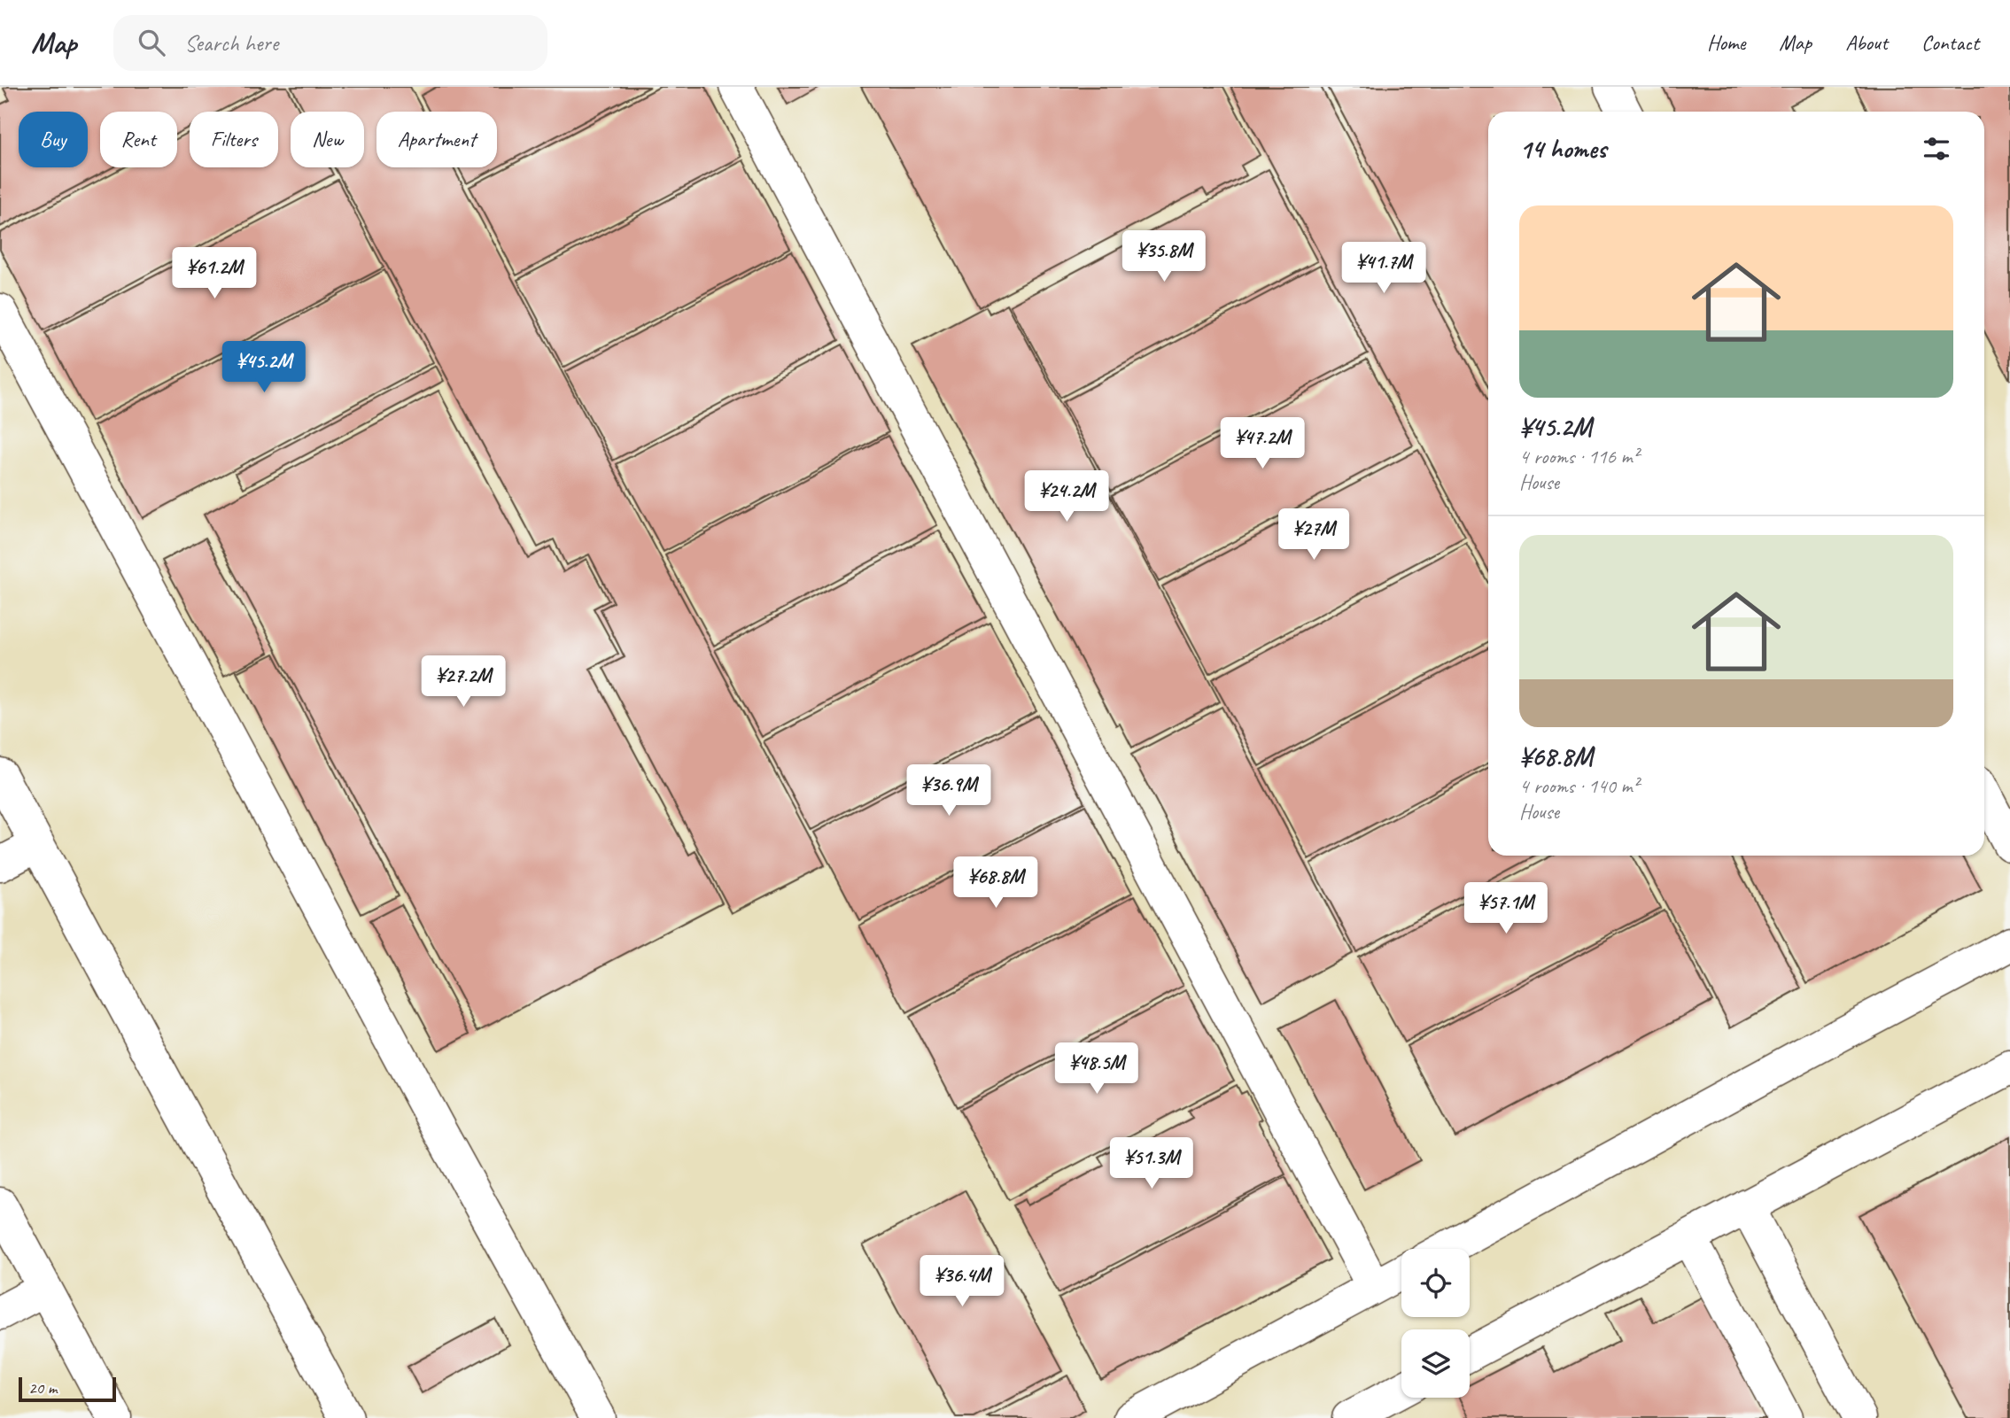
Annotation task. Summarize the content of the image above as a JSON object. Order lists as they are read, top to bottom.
{
  "scale_bar": "20 m",
  "page": {
    "header": "Map",
    "search": "Search here",
    "nav": [
      "Home",
      "Map",
      "About",
      "Contact"
    ],
    "chip": [
      "Buy",
      "Rent",
      "Filters",
      "New",
      "Apartment"
    ],
    "heading": "14 homes",
    "list": [
      {
        "name": "¥45.2M",
        "note": "4 rooms · 116 m² · House"
      },
      {
        "name": "¥68.8M",
        "note": "4 rooms · 140 m² · House"
      }
    ],
    "price": [
      "¥35.8M",
      "¥41.7M",
      "¥61.2M",
      "¥45.2M",
      "¥47.2M",
      "¥24.2M",
      "¥27M",
      "¥27.2M",
      "¥36.9M",
      "¥68.8M",
      "¥57.1M",
      "¥48.5M",
      "¥51.3M",
      "¥36.4M"
    ],
    "scale": "20 m"
  }
}
